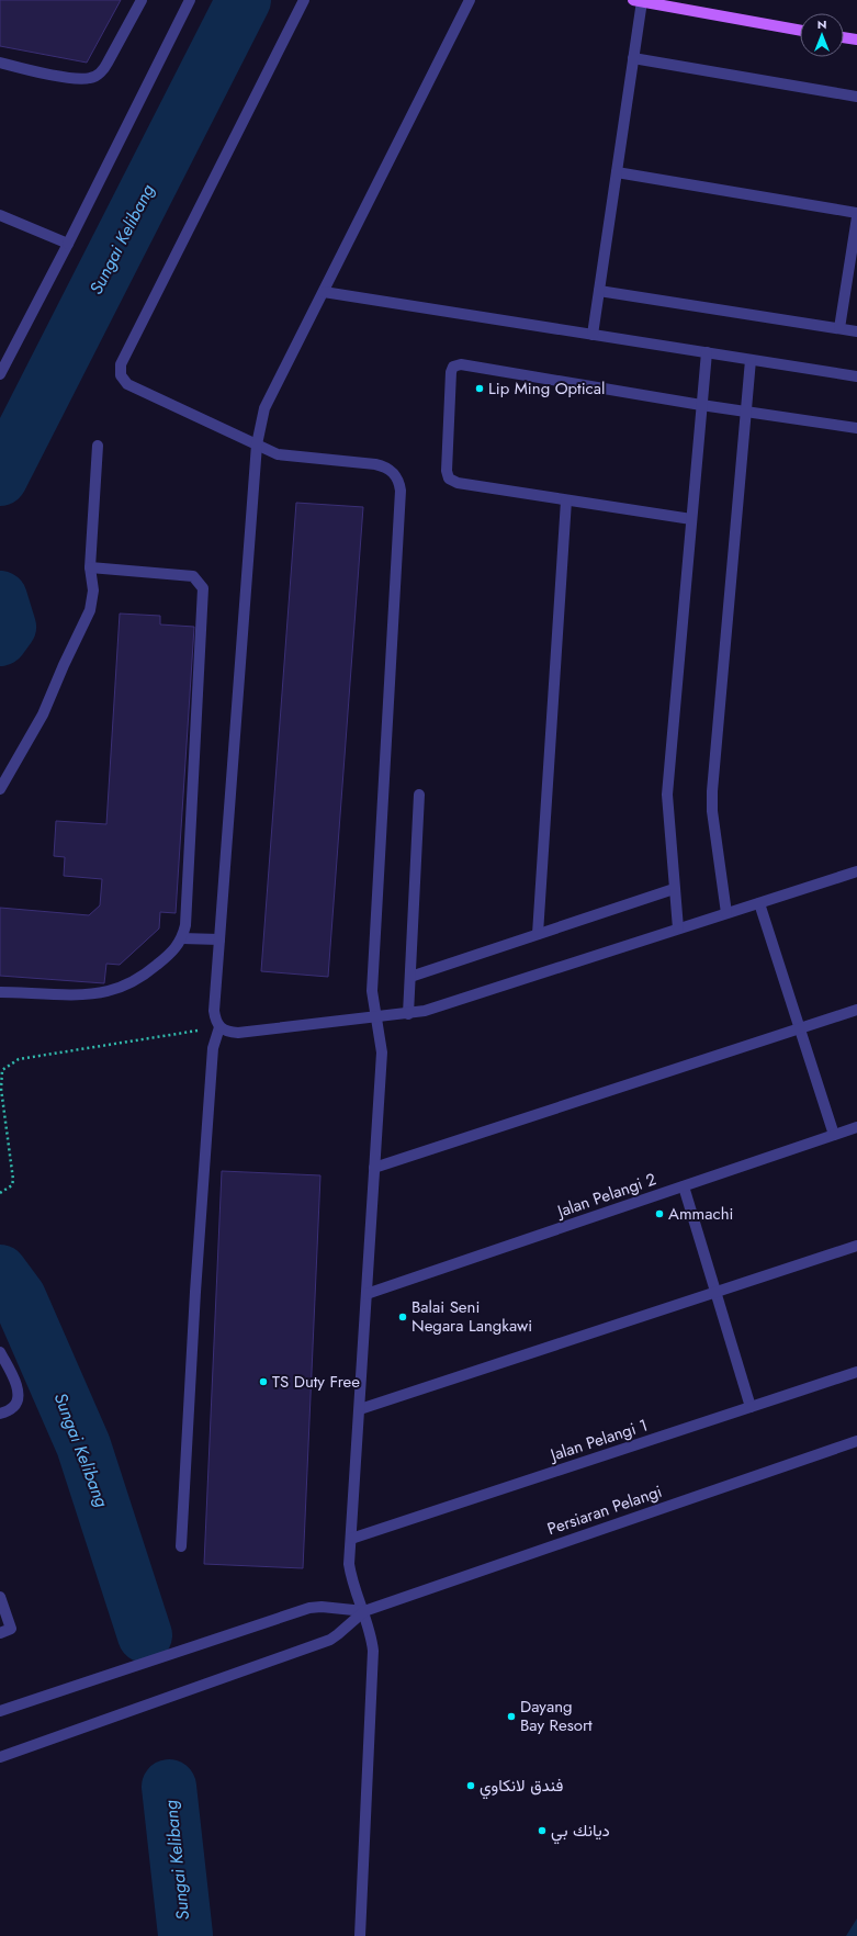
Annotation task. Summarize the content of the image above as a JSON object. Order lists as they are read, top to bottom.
{
  "streets": {
    "street": ["Jalan Pelangi 2", "Jalan Pelangi 1", "Persiaran Pelangi"]
  },
  "water": ["Sungai Kelibang"],
  "places": [
    "Lip Ming Optical",
    "Ammachi",
    "Balai Seni Negara Langkawi",
    "TS Duty Free",
    "Dayang Bay Resort",
    "فندق لانكاوي",
    "ديانك بي"
  ],
  "north": "top"
}
